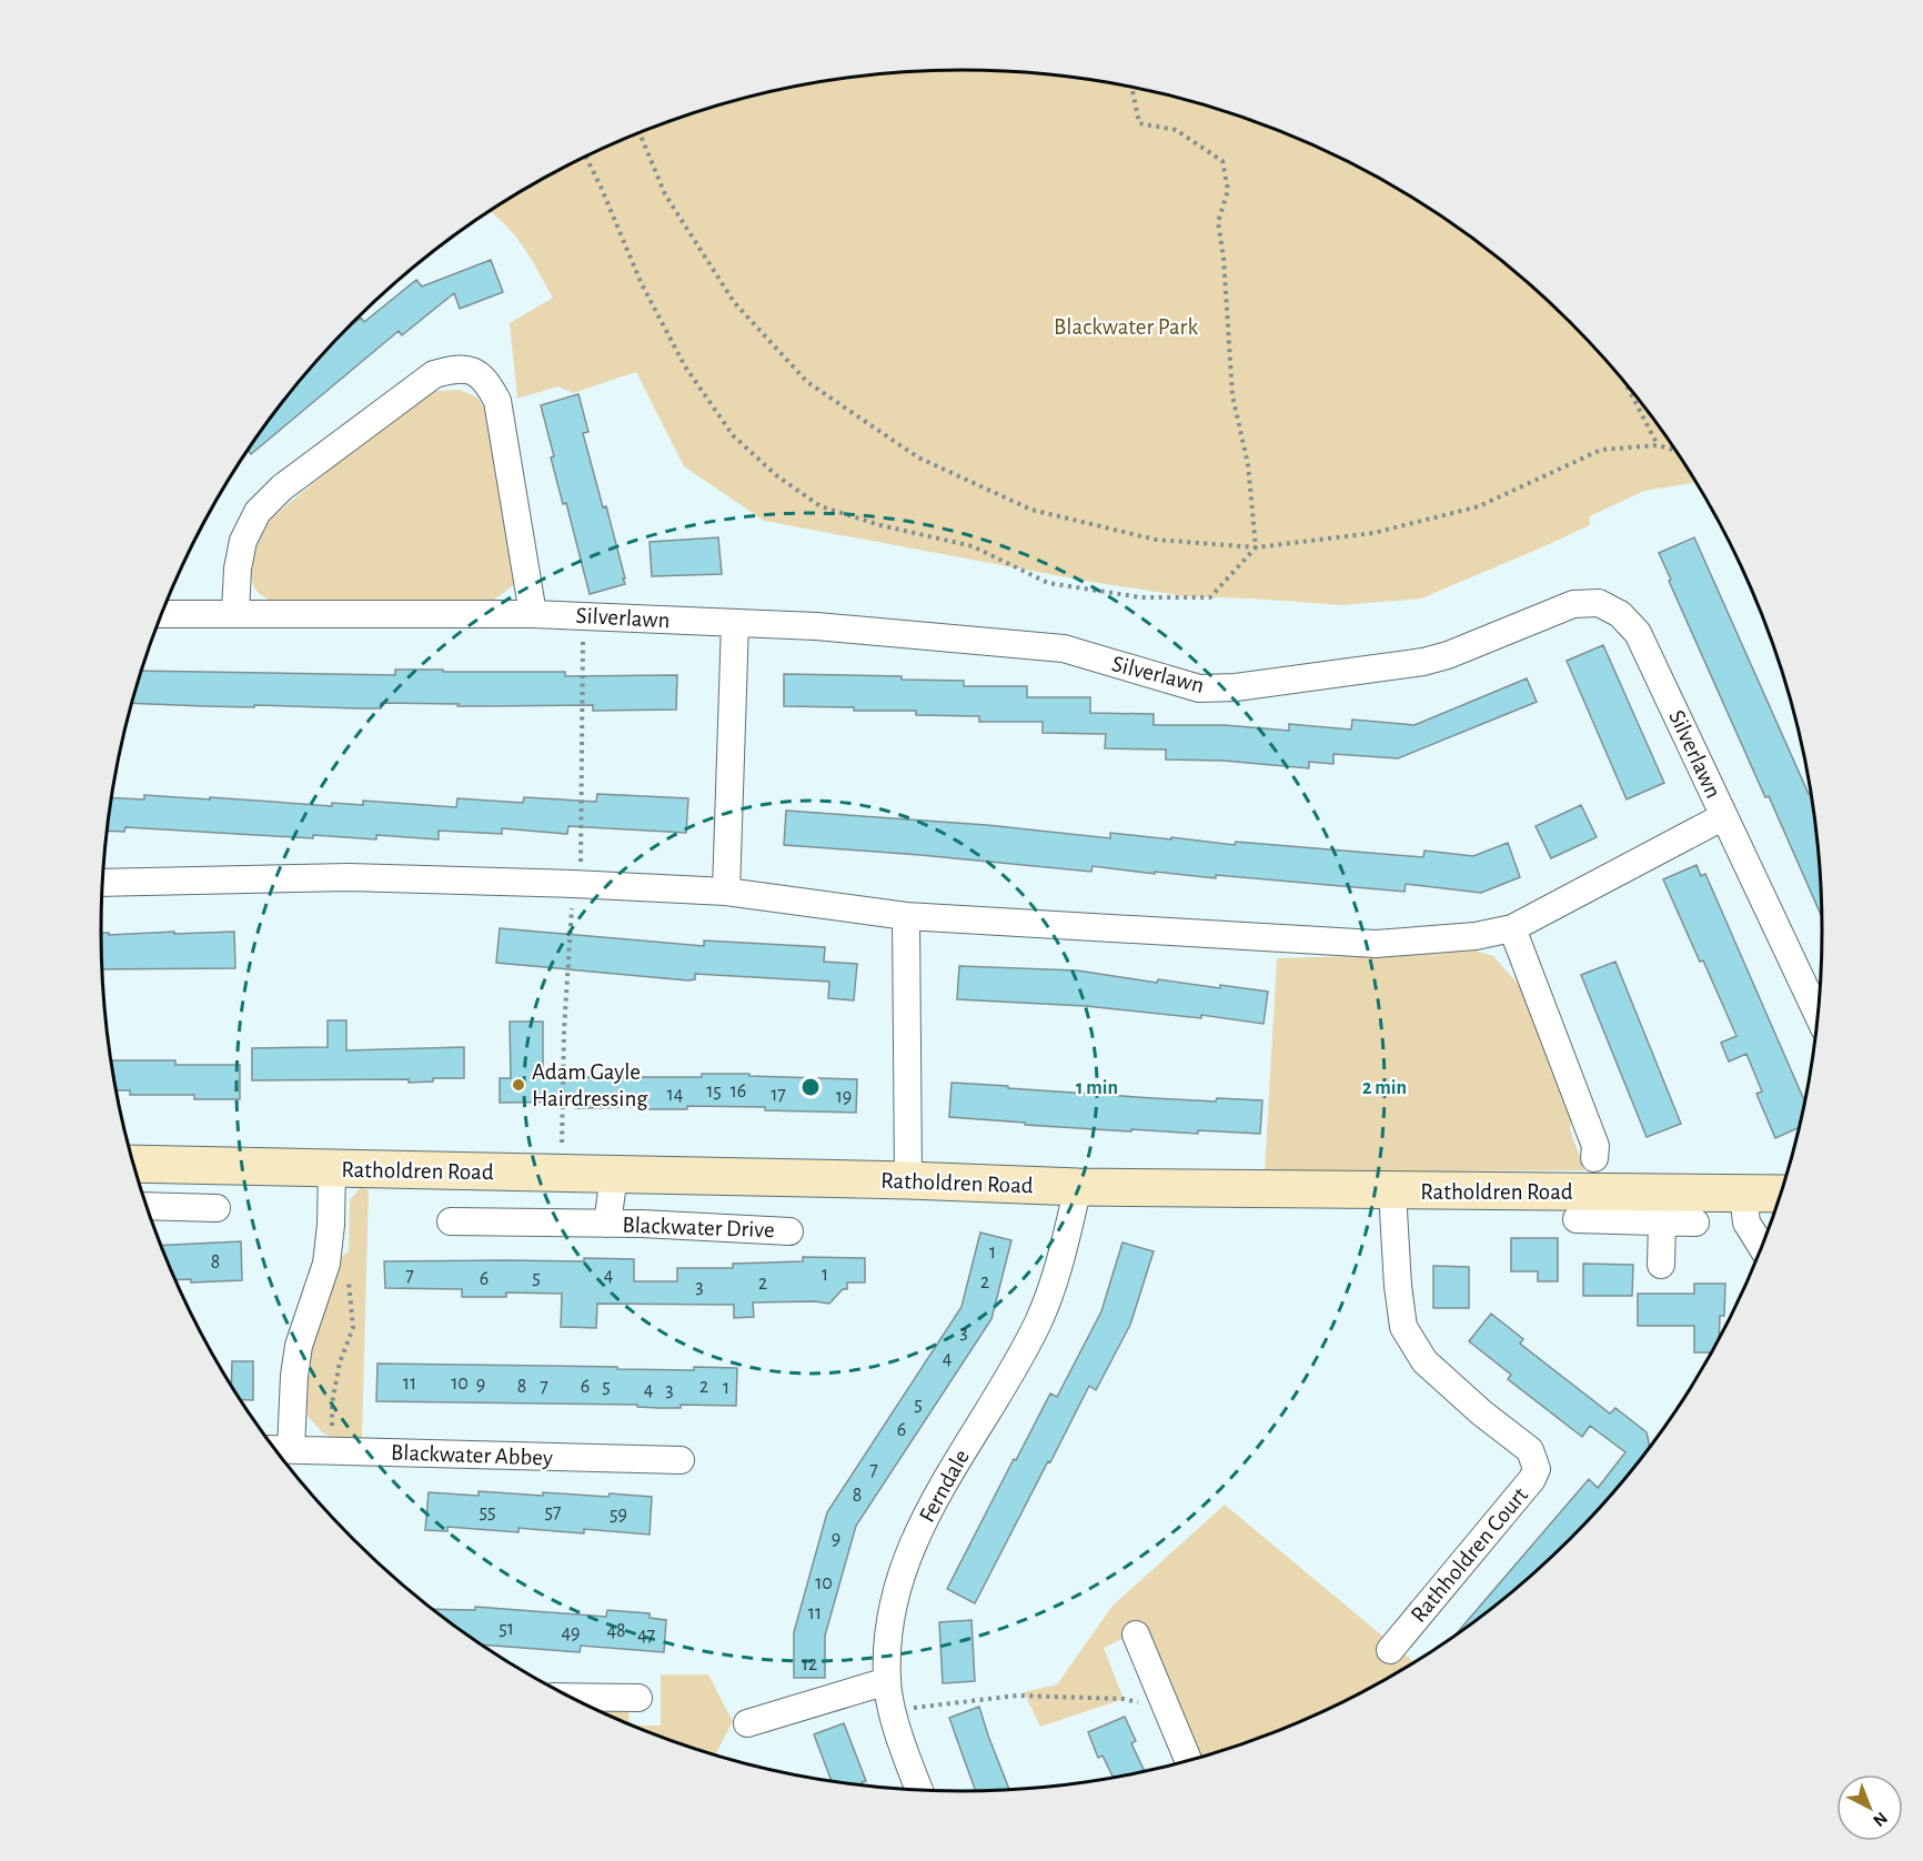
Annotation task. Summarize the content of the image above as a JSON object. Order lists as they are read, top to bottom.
{
  "streets": {
    "street": [
      "Silverlawn",
      "Ratholdren Road",
      "Blackwater Drive",
      "Blackwater Abbey",
      "Ferndale",
      "Rathholdren Court"
    ]
  },
  "crossings": [
    ["Ratholdren Road", "Blackwater Drive"],
    ["Ratholdren Road", "Ferndale"],
    ["Ratholdren Road", "Rathholdren Court"]
  ],
  "parks": ["Blackwater Park"],
  "places": ["Adam Gayle Hairdressing"],
  "house_numbers": [
    "15",
    "16",
    "14",
    "17",
    "19",
    "1",
    "8",
    "1",
    "7",
    "4",
    "5",
    "6",
    "2",
    "2",
    "3",
    "3",
    "4",
    "11",
    "10",
    "9",
    "8",
    "7",
    "6",
    "5",
    "2",
    "1",
    "4",
    "3",
    "5",
    "6",
    "7",
    "8",
    "55",
    "57",
    "59",
    "9",
    "10",
    "11",
    "51",
    "48",
    "49",
    "47",
    "12"
  ],
  "north": "bottom right",
  "rings": ["1 min", "2 min"]
}
